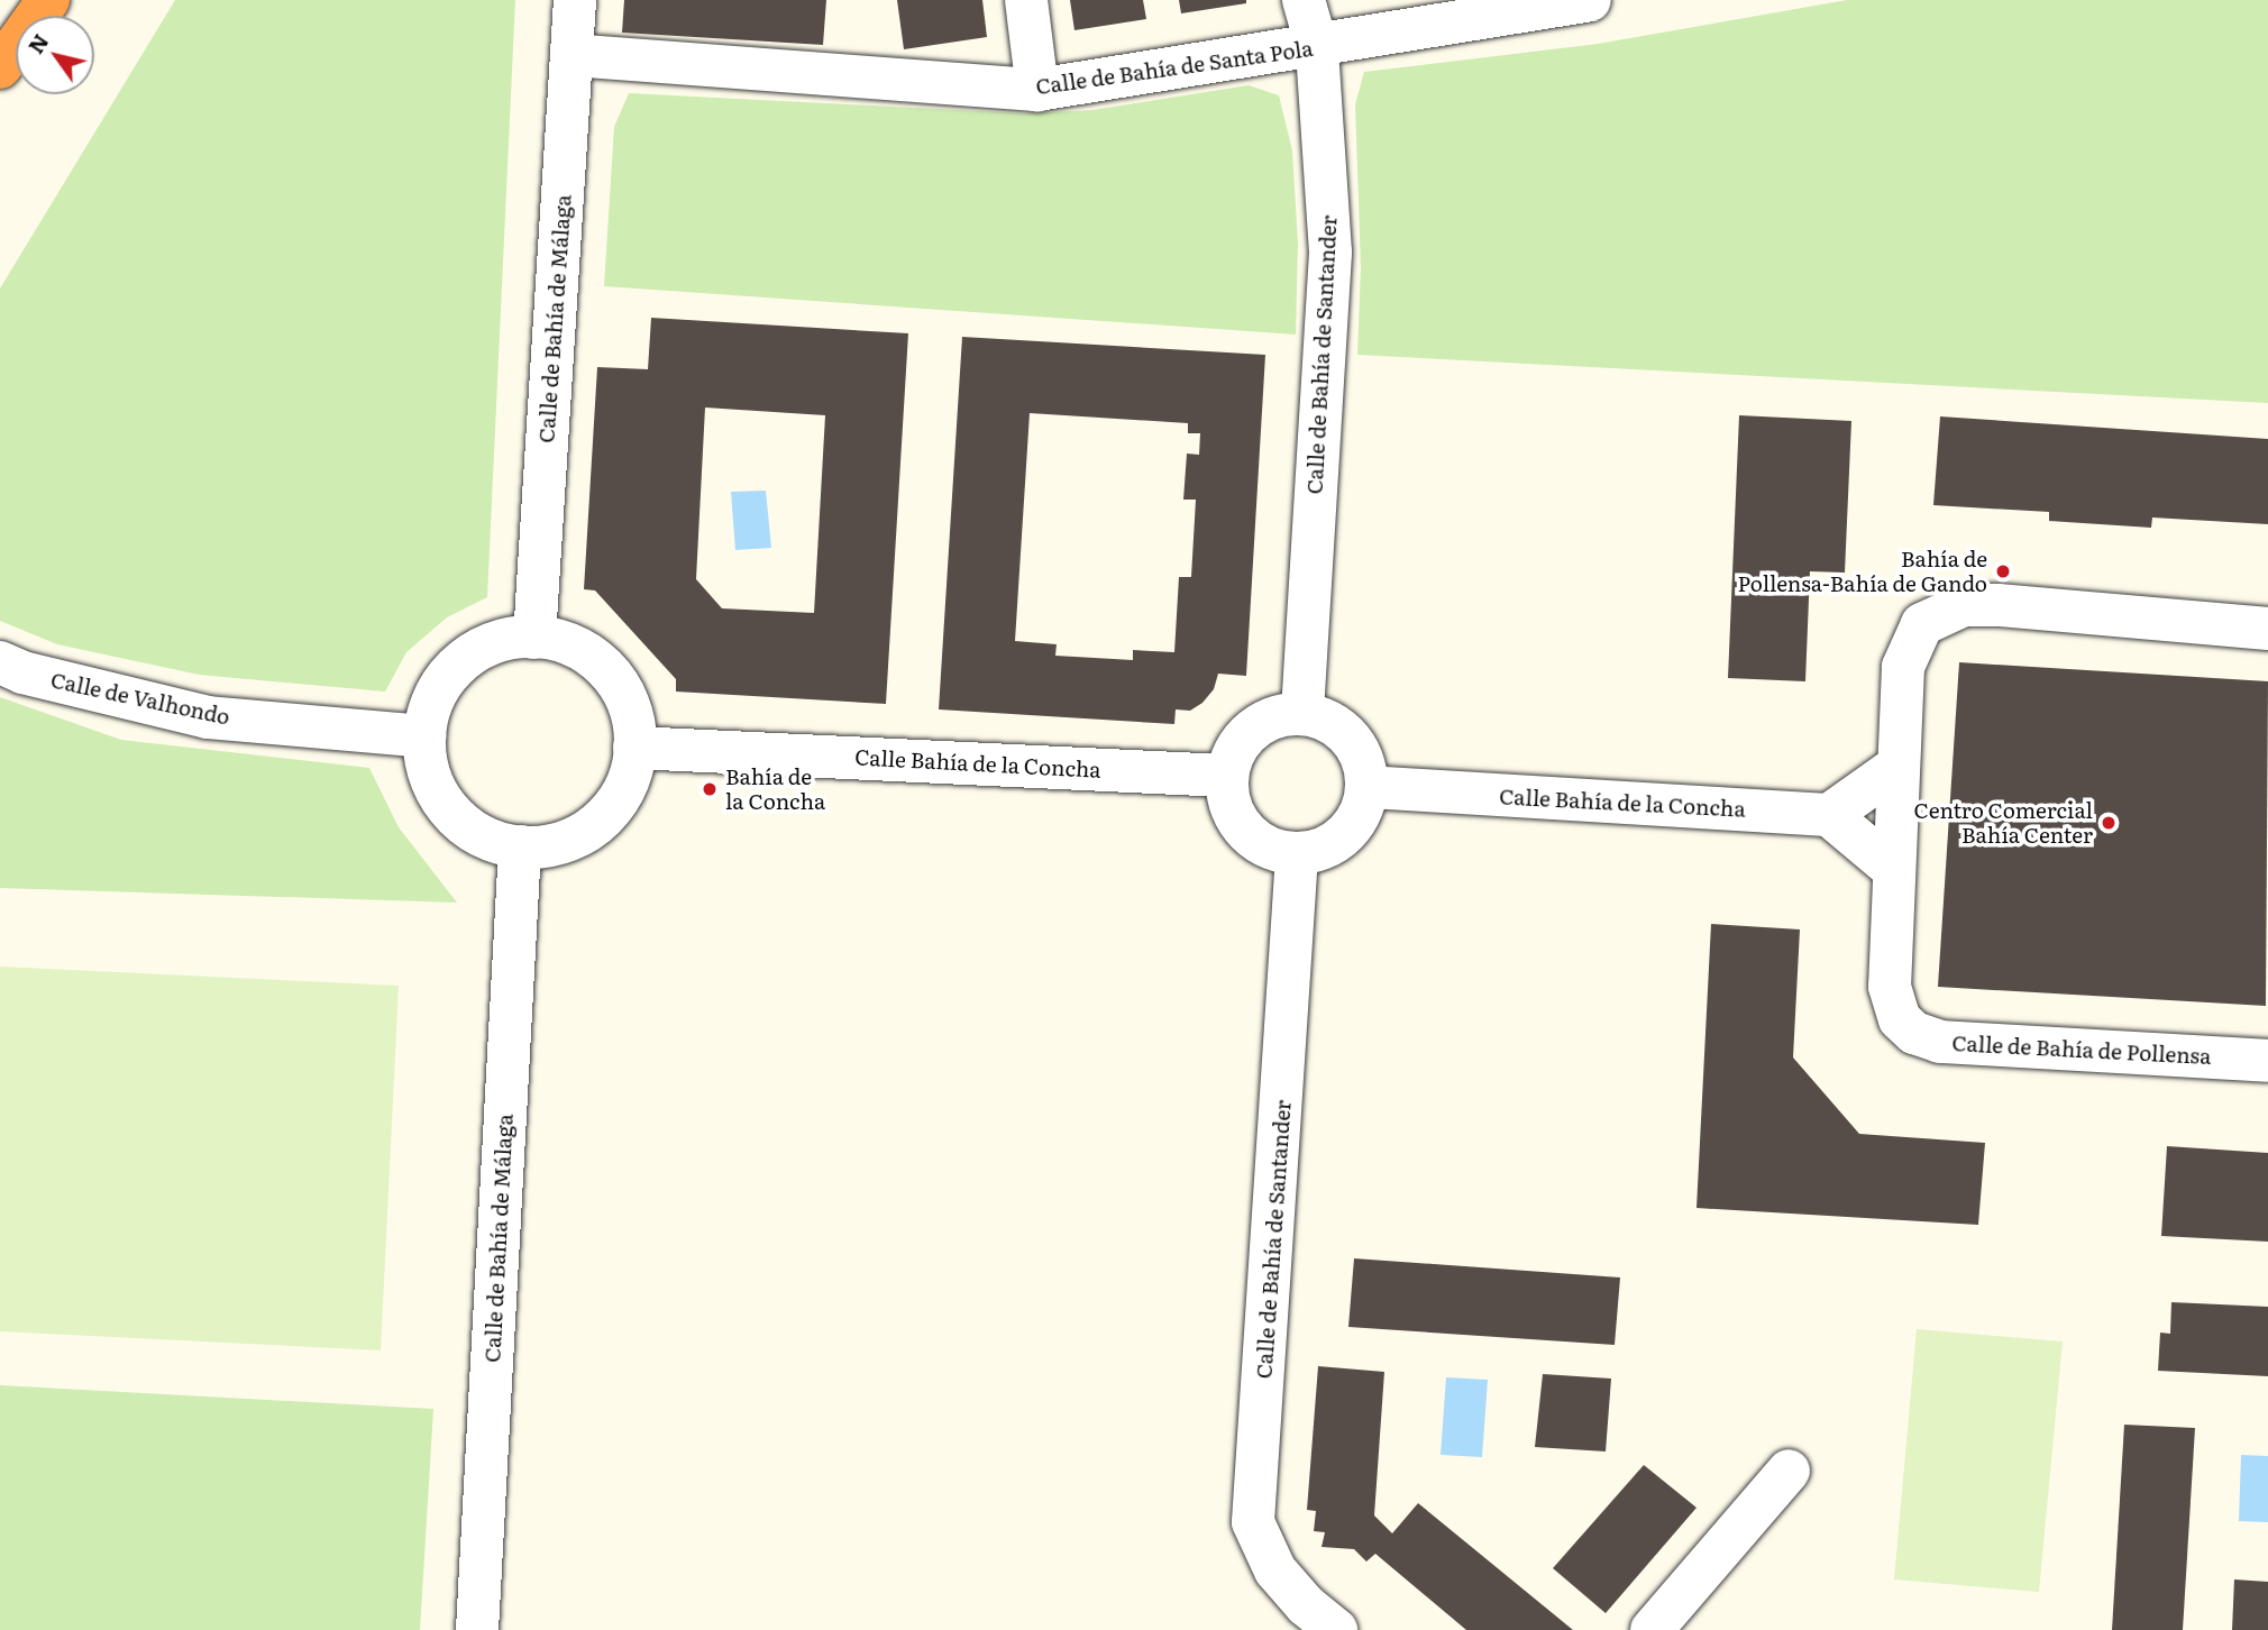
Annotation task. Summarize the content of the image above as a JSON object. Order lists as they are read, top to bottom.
{
  "streets": {
    "street": [
      "Calle de Bahía de Santa Pola",
      "Calle de Bahía de Málaga",
      "Calle de Bahía de Santander",
      "Calle de Valhondo",
      "Calle Bahía de la Concha",
      "Calle de Bahía de Pollensa"
    ]
  },
  "crossings": [
    ["Calle de Bahía de Santa Pola", "Calle de Bahía de Málaga"],
    ["Calle de Bahía de Santa Pola", "Calle de Bahía de Santander"],
    ["Calle de Bahía de Málaga", "Calle de Valhondo"],
    ["Calle de Bahía de Málaga", "Calle Bahía de la Concha"],
    ["Calle de Bahía de Santander", "Calle Bahía de la Concha"],
    ["Calle de Valhondo", "Calle Bahía de la Concha"]
  ],
  "places": ["Bahía de Pollensa-Bahía de Gando", "Bahía de la Concha", "Centro Comercial Bahía Center"],
  "north": "top left"
}
